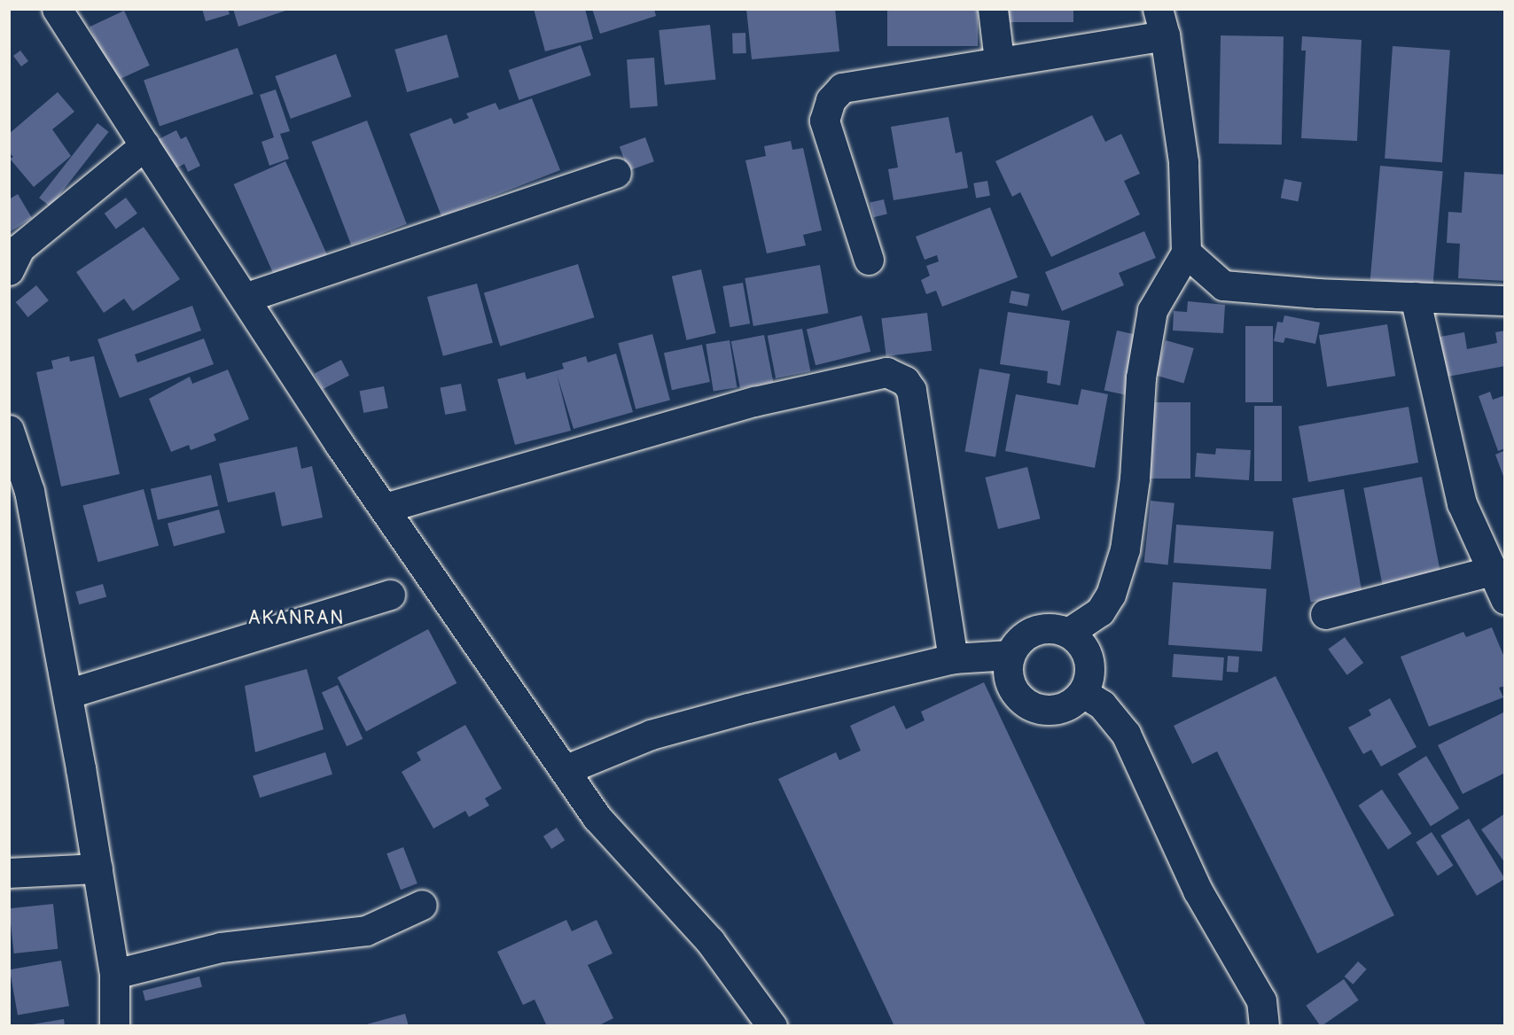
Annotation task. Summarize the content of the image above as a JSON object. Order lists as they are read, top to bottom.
{
  "districts": ["AKANRAN"]
}
